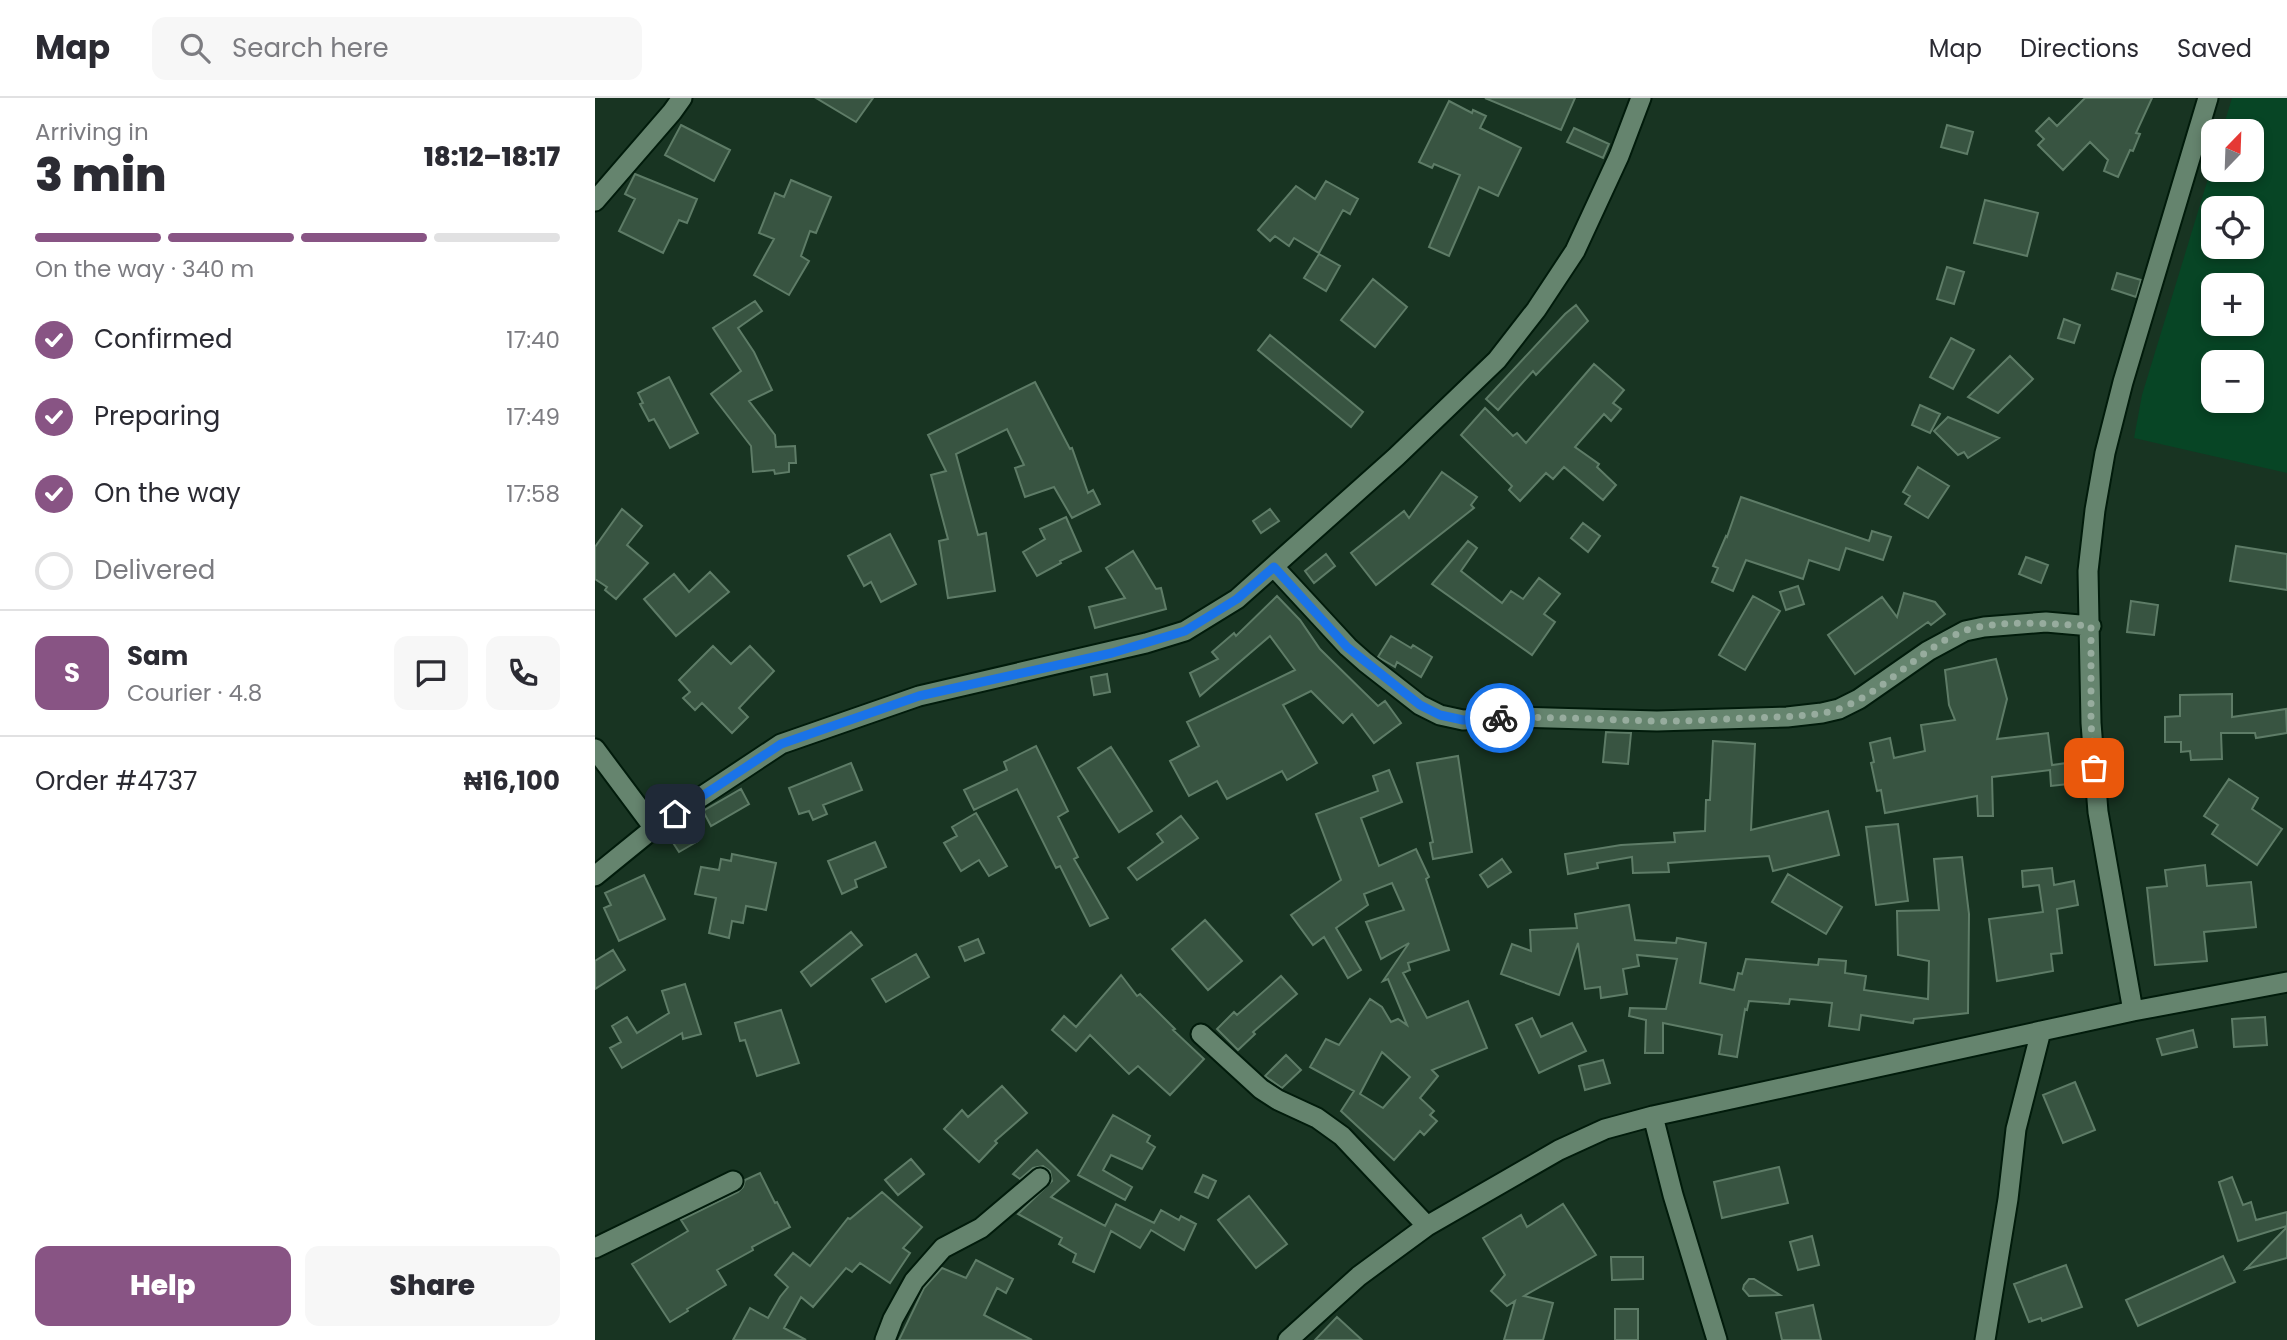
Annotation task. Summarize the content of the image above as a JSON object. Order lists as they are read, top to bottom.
{
  "north": "top right",
  "page": {
    "header": "Map",
    "search": "Search here",
    "nav": ["Map", "Directions", "Saved"],
    "heading": ["3 min", "Arriving in", "18:12–18:17"],
    "panel": [
      "Sam",
      "Courier · 4.8",
      "Order #4737",
      "₦16,100"
    ],
    "map_buttons": ["+", "−"],
    "bar": "On the way · 340 m",
    "list": [
      ["Confirmed", "17:40"],
      ["Preparing", "17:49"],
      ["On the way", "17:58"],
      "Delivered"
    ],
    "round": "S",
    "buttons": ["Help", "Share"]
  }
}
